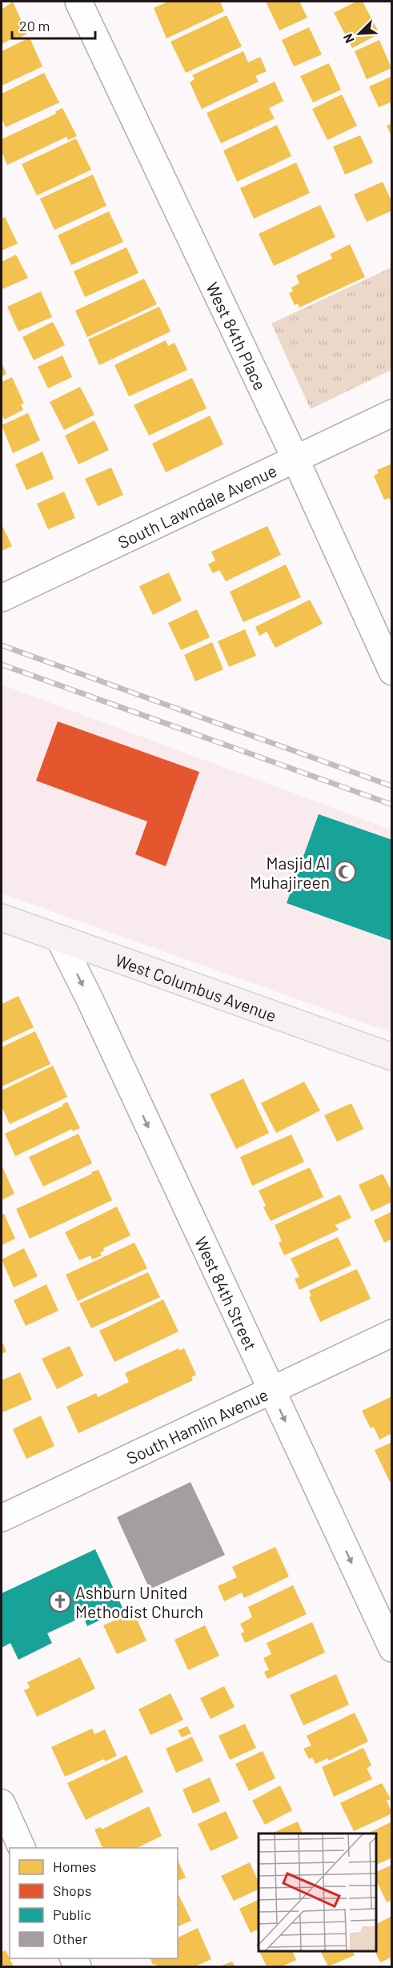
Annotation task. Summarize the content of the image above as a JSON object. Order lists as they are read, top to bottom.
{
  "streets": {
    "main road": ["West Columbus Avenue"],
    "street": [
      "West 84th Place",
      "South Lawndale Avenue",
      "West 84th Street",
      "South Hamlin Avenue"
    ]
  },
  "crossings": [
    ["West 84th Place", "South Lawndale Avenue"],
    ["West Columbus Avenue", "West 84th Street"],
    ["West 84th Street", "South Hamlin Avenue"]
  ],
  "one_way": ["West 84th Street"],
  "places": {
    "mosque": ["Masjid Al Muhajireen"],
    "church": ["Ashburn United Methodist Church"]
  },
  "legend": [
    "Homes",
    "Shops",
    "Public",
    "Other"
  ],
  "scale_bar": "20 m",
  "north": "bottom left"
}
